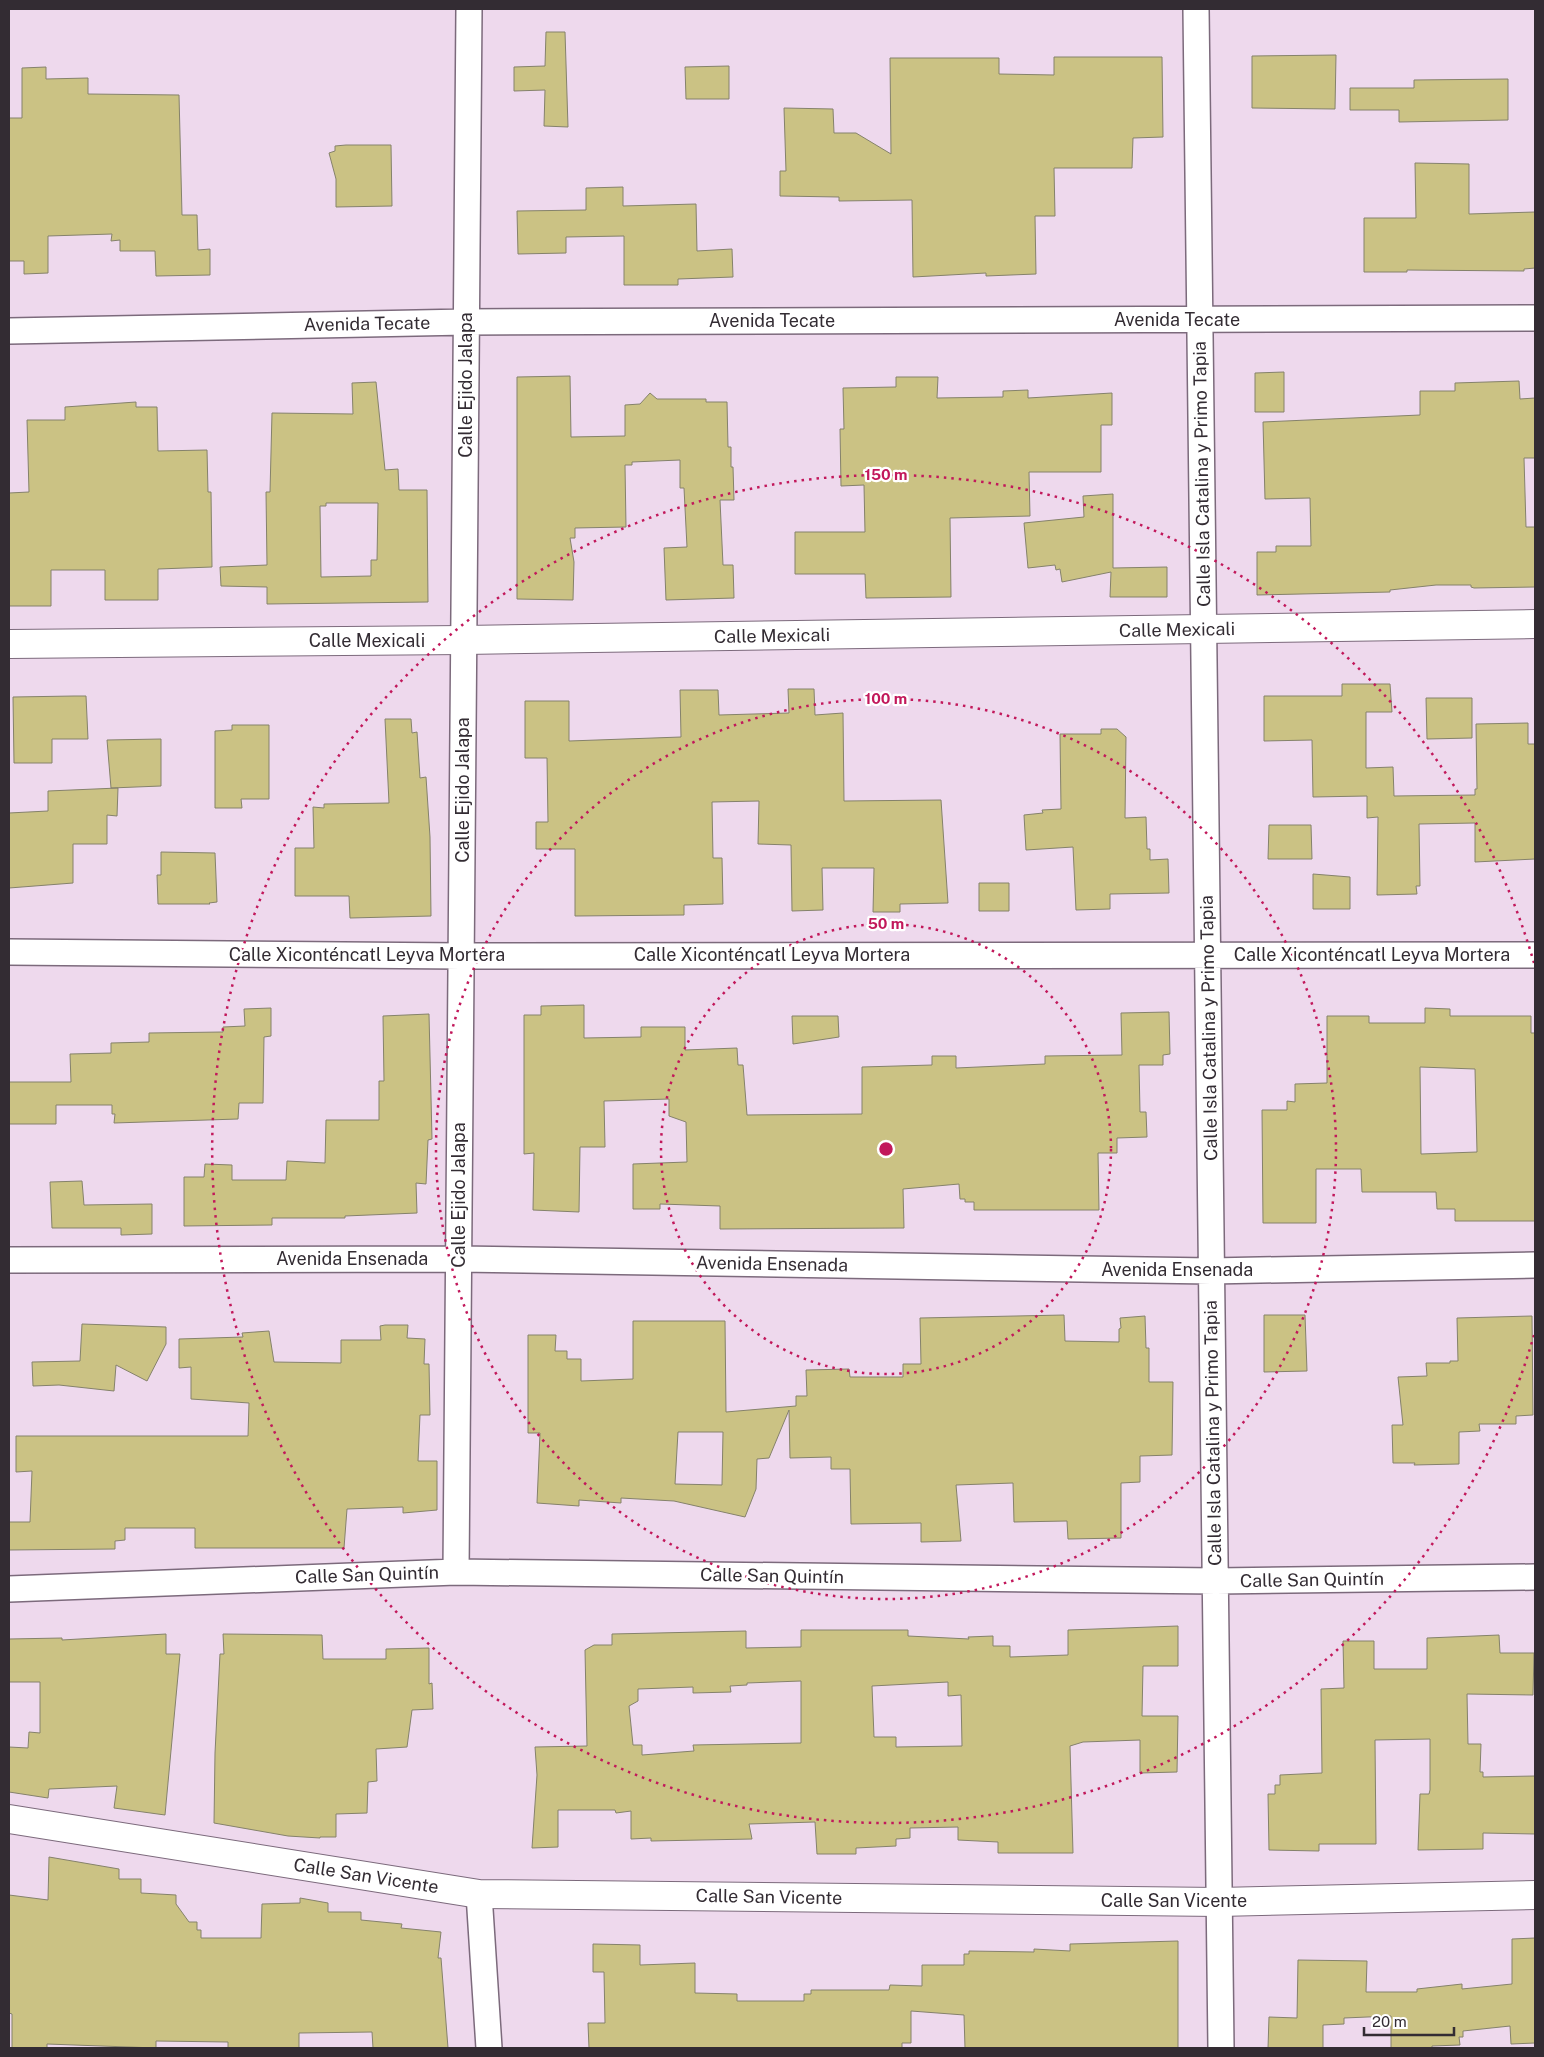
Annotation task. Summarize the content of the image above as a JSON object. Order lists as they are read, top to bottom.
{
  "streets": {
    "street": [
      "Avenida Tecate",
      "Calle Ejido Jalapa",
      "Calle Isla Catalina y Primo Tapia",
      "Calle Mexicali",
      "Calle Xiconténcatl Leyva Mortera",
      "Avenida Ensenada",
      "Calle San Quintín",
      "Calle San Vicente"
    ]
  },
  "crossings": [
    ["Avenida Tecate", "Calle Ejido Jalapa"],
    ["Avenida Tecate", "Calle Isla Catalina y Primo Tapia"],
    ["Calle Ejido Jalapa", "Calle Mexicali"],
    ["Calle Ejido Jalapa", "Calle Xiconténcatl Leyva Mortera"],
    ["Calle Ejido Jalapa", "Avenida Ensenada"],
    ["Calle Ejido Jalapa", "Calle San Quintín"],
    ["Calle Isla Catalina y Primo Tapia", "Calle Mexicali"],
    ["Calle Isla Catalina y Primo Tapia", "Calle Xiconténcatl Leyva Mortera"],
    ["Calle Isla Catalina y Primo Tapia", "Avenida Ensenada"],
    ["Calle Isla Catalina y Primo Tapia", "Calle San Quintín"],
    ["Calle Isla Catalina y Primo Tapia", "Calle San Vicente"]
  ],
  "scale_bar": "20 m",
  "rings": ["150 m", "100 m", "50 m"]
}
